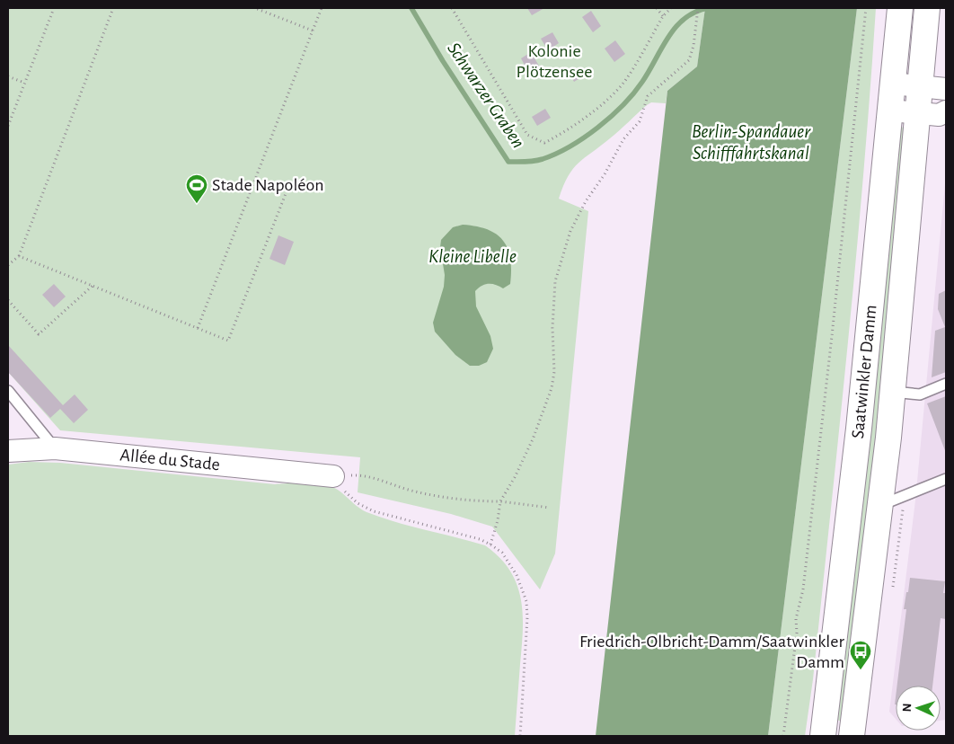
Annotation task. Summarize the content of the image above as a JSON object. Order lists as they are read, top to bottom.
{
  "streets": {
    "main road": ["Saatwinkler Damm"],
    "street": ["Allée du Stade"]
  },
  "water": ["Schwarzer Graben", "Berlin-Spandauer Schifffahrtskanal", "Kleine Libelle"],
  "parks": ["Kolonie Plötzensee"],
  "places": {
    "sports": ["Stade Napoléon"],
    "bus stop": ["Friedrich-Olbricht-Damm/Saatwinkler Damm"]
  },
  "north": "left"
}
